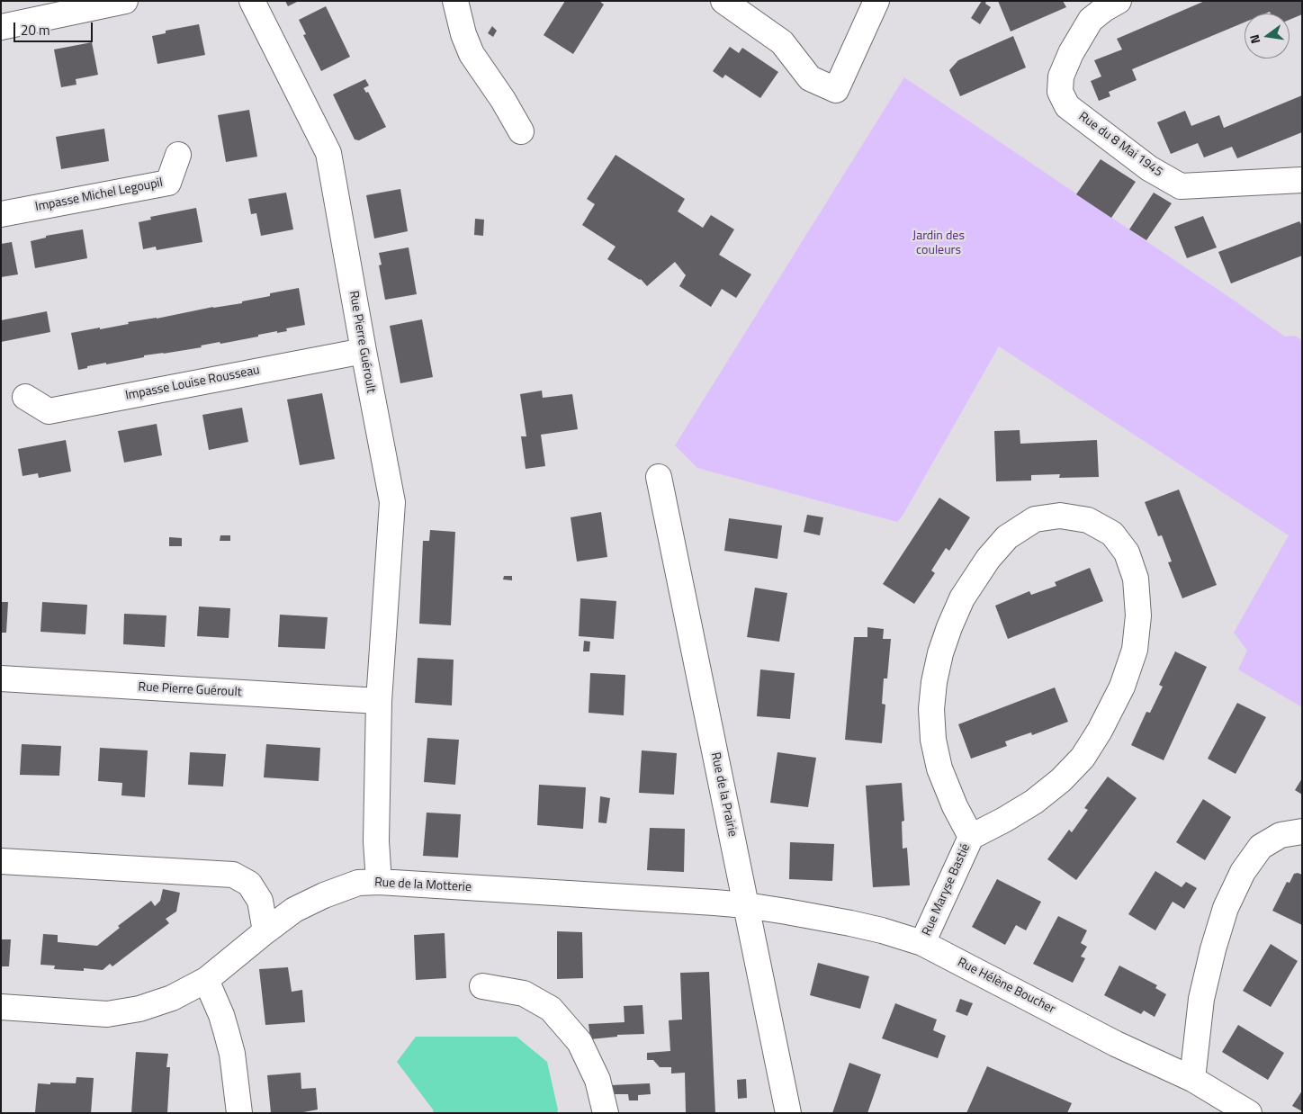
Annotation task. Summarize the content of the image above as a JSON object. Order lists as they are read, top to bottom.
{
  "streets": {
    "street": [
      "Rue du 8 Mai 1945",
      "Impasse Michel Legoupil",
      "Rue Pierre Guéroult",
      "Impasse Louise Rousseau",
      "Rue de la Prairie",
      "Rue de la Motterie",
      "Rue Maryse Bastié",
      "Rue Hélène Boucher"
    ]
  },
  "crossings": [
    ["Rue Pierre Guéroult", "Impasse Louise Rousseau"],
    ["Rue Pierre Guéroult", "Rue de la Motterie"],
    ["Rue de la Prairie", "Rue de la Motterie"],
    ["Rue de la Prairie", "Rue Hélène Boucher"],
    ["Rue de la Motterie", "Rue Hélène Boucher"],
    ["Rue Maryse Bastié", "Rue Hélène Boucher"]
  ],
  "parks": ["Jardin des couleurs"],
  "scale_bar": "20 m",
  "north": "left"
}
